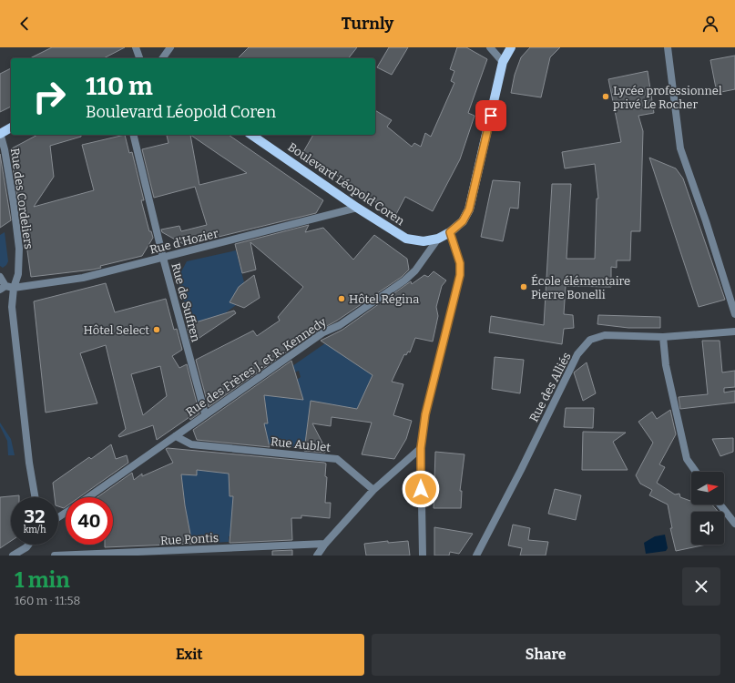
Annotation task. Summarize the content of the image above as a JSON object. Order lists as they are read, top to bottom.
{
  "streets": {
    "main road": ["Boulevard Léopold Coren"],
    "street": [
      "Rue des Cordeliers",
      "Rue d'Hozier",
      "Rue de Suffren",
      "Rue des Frères J. et R. Kennedy",
      "Rue des Alliés",
      "Rue Aublet",
      "Rue Pontis"
    ]
  },
  "crossings": [
    ["Boulevard Léopold Coren", "Rue d'Hozier"],
    ["Boulevard Léopold Coren", "Rue des Frères J. et R. Kennedy"],
    ["Rue des Cordeliers", "Rue d'Hozier"],
    ["Rue d'Hozier", "Rue de Suffren"],
    ["Rue de Suffren", "Rue des Frères J. et R. Kennedy"],
    ["Rue des Frères J. et R. Kennedy", "Rue Aublet"]
  ],
  "places": [
    "Lycée professionnel privé Le Rocher",
    "École élémentaire Pierre Bonelli",
    "Hôtel Régina",
    "Hôtel Select"
  ],
  "north": "right",
  "page": {
    "header": "Turnly",
    "turn": ["110 m", "Boulevard Léopold Coren"],
    "speed": "32 km/h",
    "limit": "40",
    "heading": ["1 min", "160 m · 11:58"],
    "buttons": ["Exit", "Share"]
  }
}
